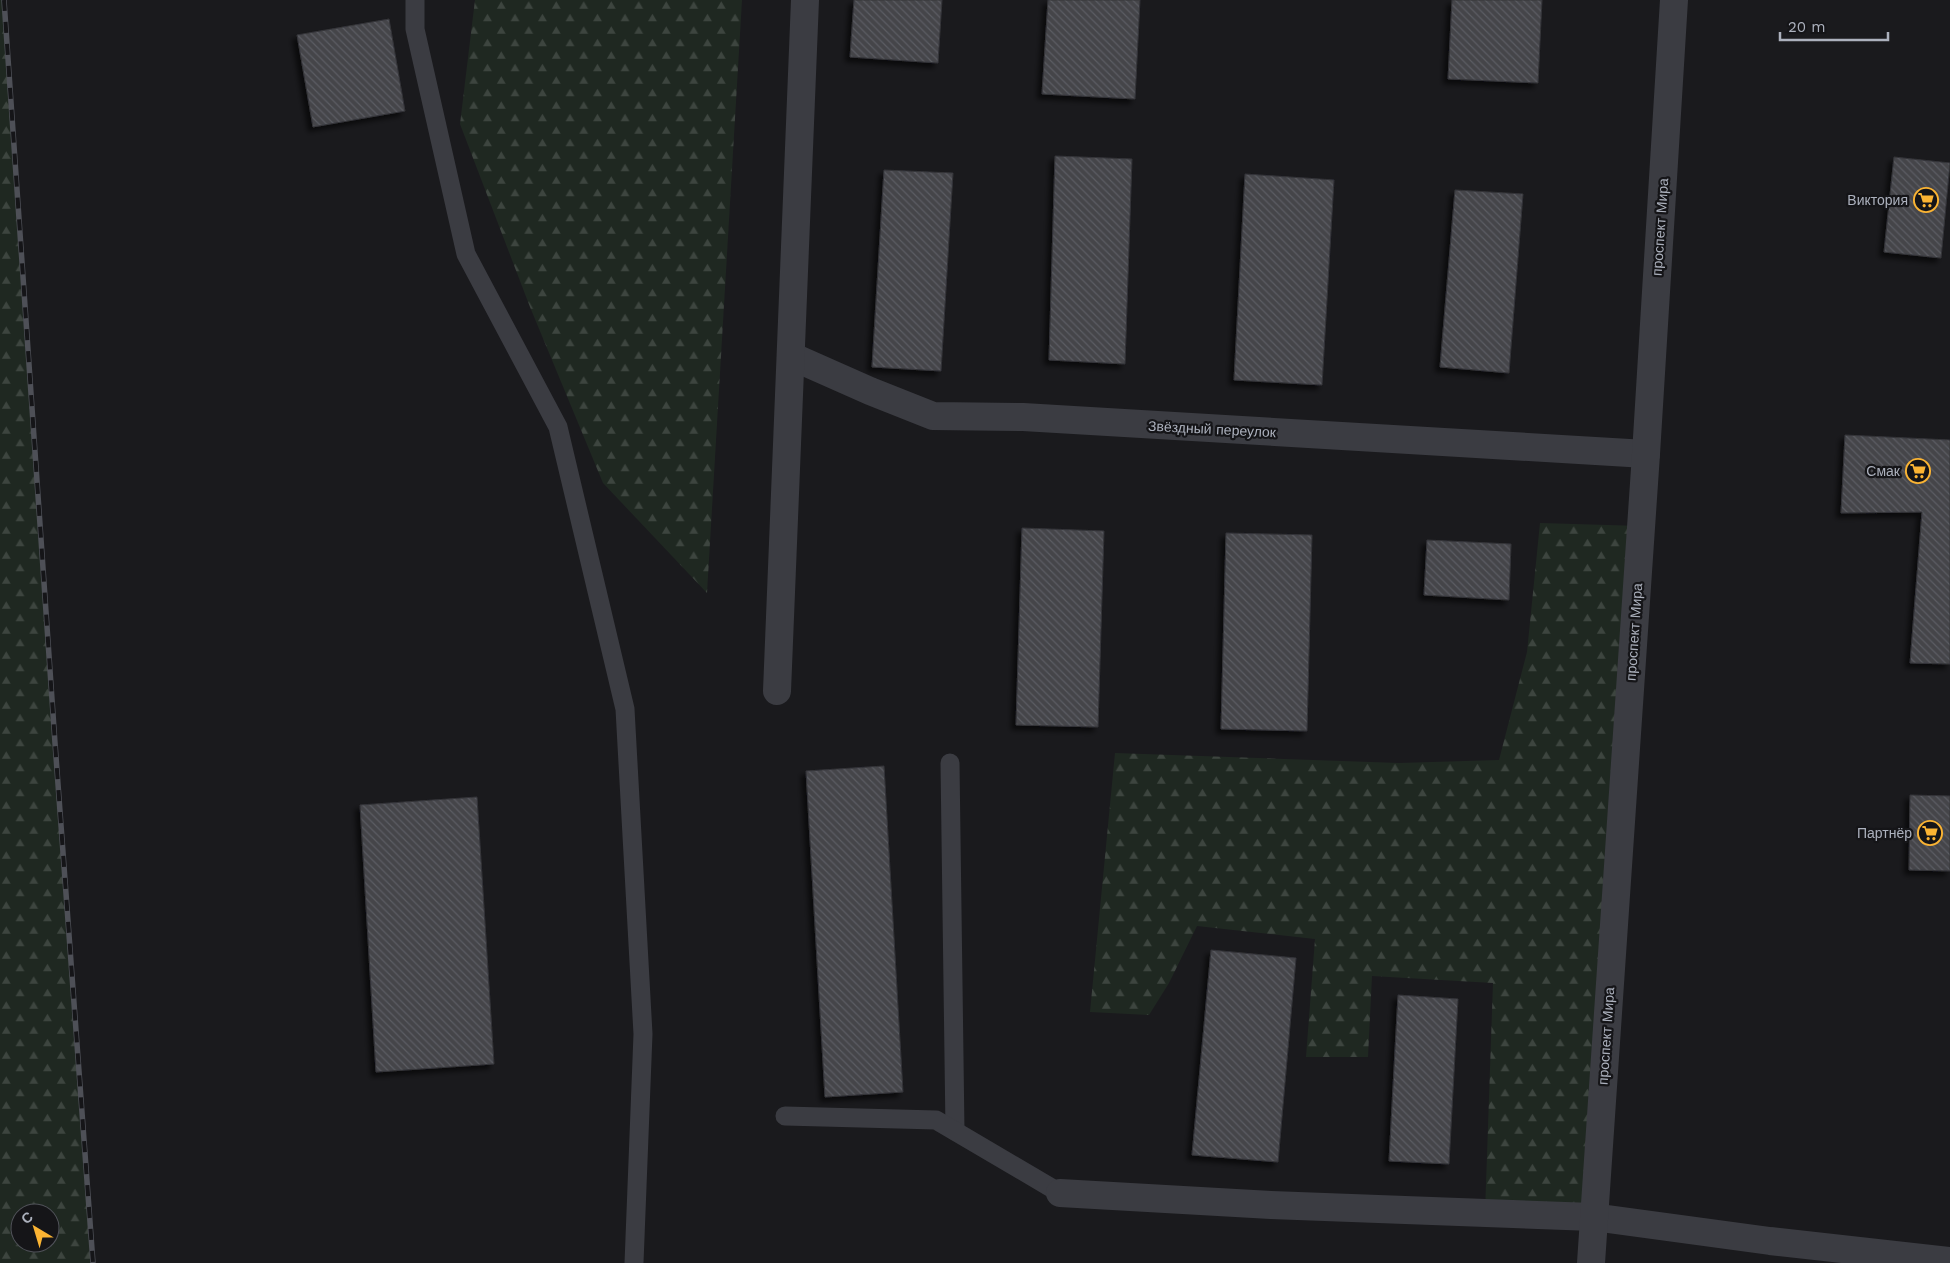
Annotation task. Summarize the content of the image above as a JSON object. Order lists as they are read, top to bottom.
{
  "streets": {
    "street": ["проспект Мира", "Звёздный переулок"]
  },
  "crossings": [
    ["проспект Мира", "Звёздный переулок"]
  ],
  "places": {
    "supermarket": ["Виктория", "Смак", "Партнёр"]
  },
  "scale_bar": "20 m",
  "north": "top left"
}
